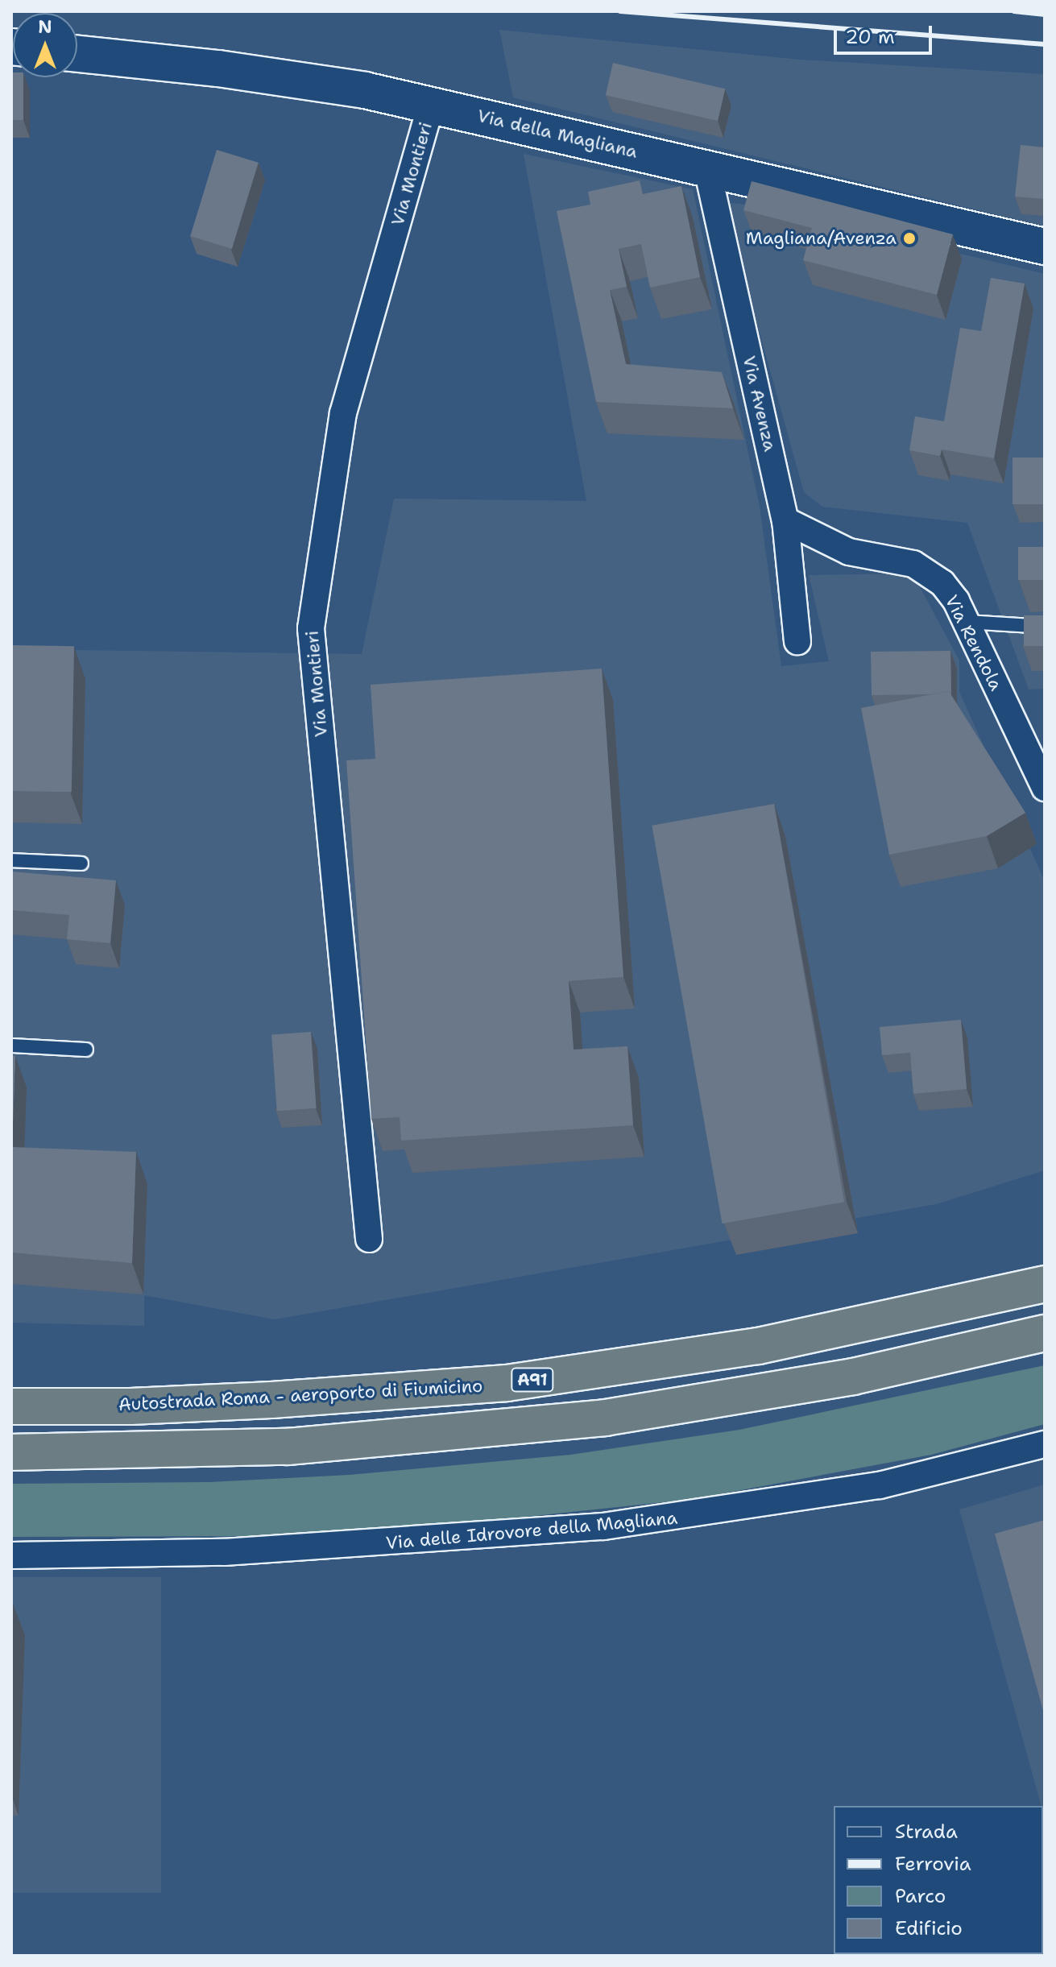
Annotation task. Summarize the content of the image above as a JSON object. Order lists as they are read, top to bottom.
{
  "streets": {
    "highway": ["A91", "Autostrada Roma - aeroporto di Fiumicino"],
    "main road": ["Via della Magliana"],
    "street": [
      "Via Montieri",
      "Via Avenza",
      "Via Rendola",
      "Via delle Idrovore della Magliana"
    ]
  },
  "crossings": [
    ["Via della Magliana", "Via Montieri"],
    ["Via della Magliana", "Via Avenza"],
    ["Via Avenza", "Via Rendola"]
  ],
  "places": ["Magliana/Avenza"],
  "legend": [
    "Strada",
    "Ferrovia",
    "Parco",
    "Edificio"
  ],
  "scale_bar": "20 m",
  "north": "top"
}
